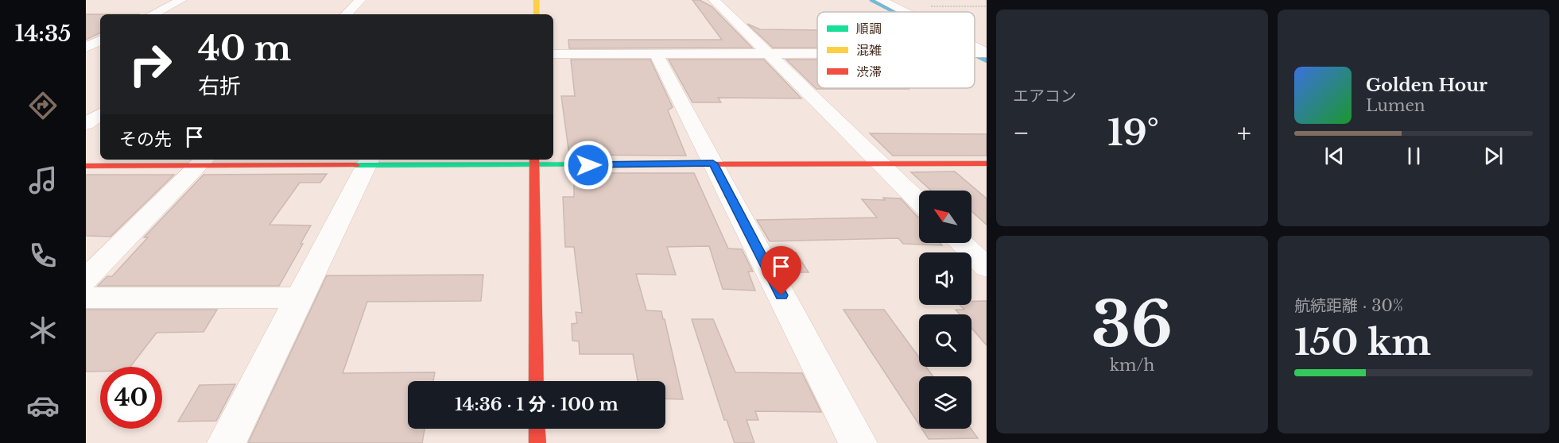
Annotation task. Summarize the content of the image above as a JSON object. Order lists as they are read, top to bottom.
{
  "legend": ["順調", "混雑", "渋滞"],
  "north": "top left",
  "page": {
    "tabs": "14:35",
    "tile": [
      "エアコン",
      ["36", "km/h"],
      ["航続距離 · 30%", "150 km"]
    ],
    "turn": ["40 m", "右折"],
    "song": ["Golden Hour", "Lumen"],
    "heat": ["−", "19°", "+"],
    "then": "その先",
    "limit": "40",
    "trip": "14:36 · 1 分 · 100 m"
  }
}
